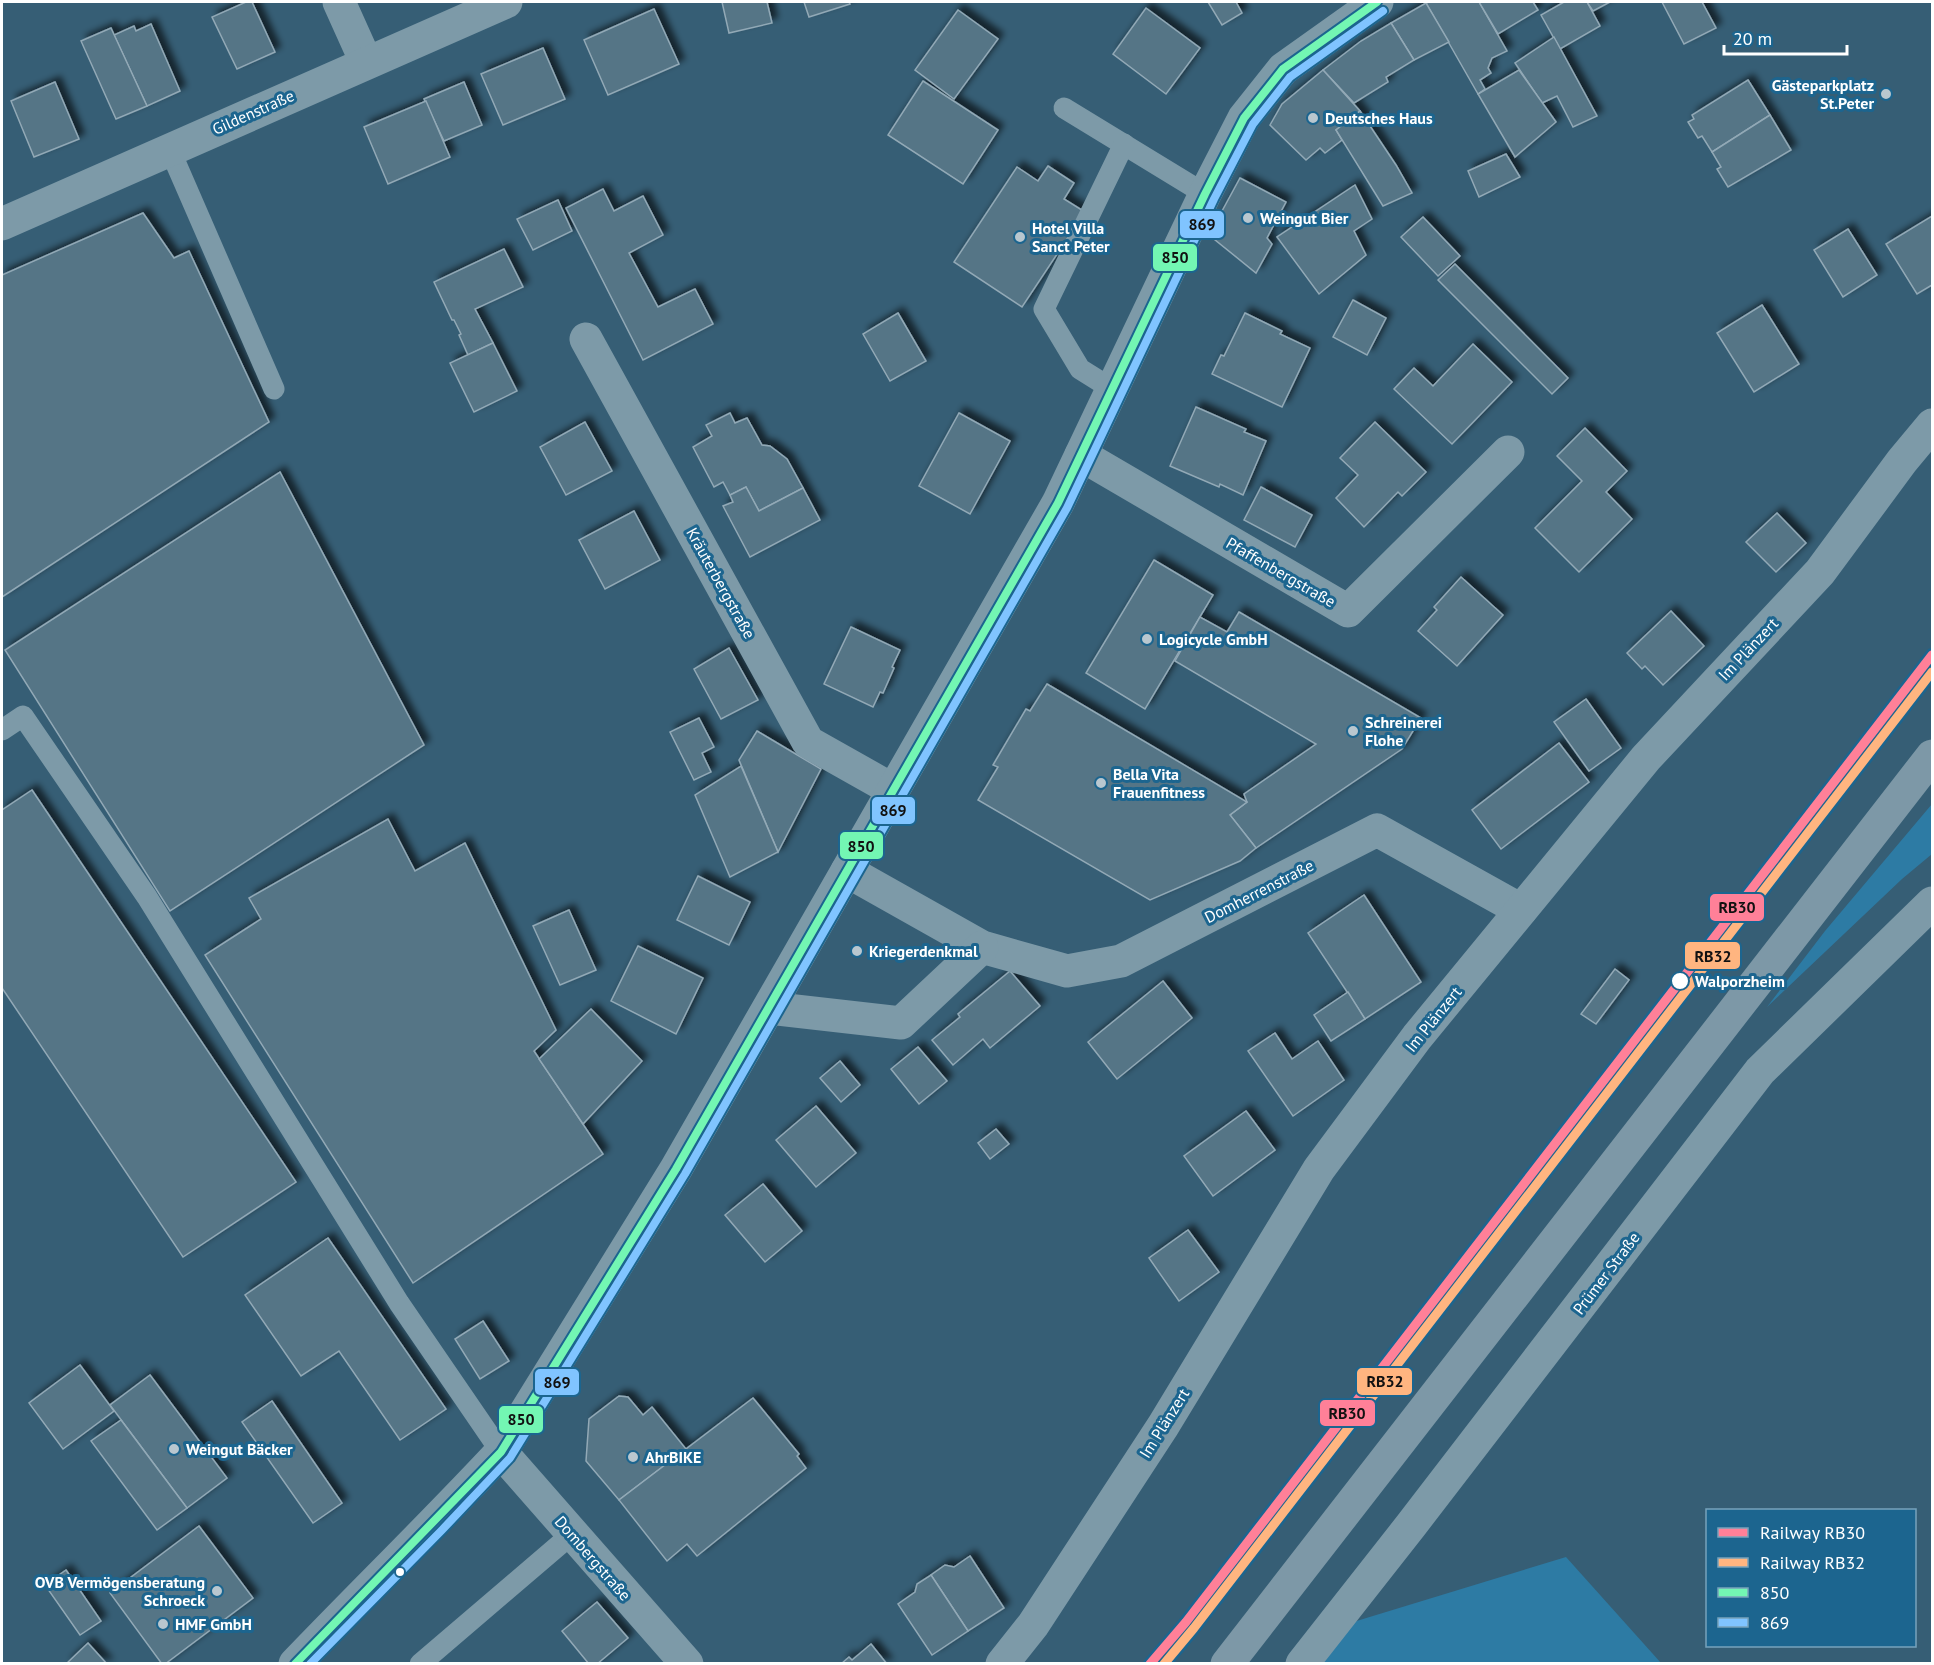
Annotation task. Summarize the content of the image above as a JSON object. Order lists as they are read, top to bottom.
{
  "streets": {
    "street": [
      "Gildenstraße",
      "Pfaffenbergstraße",
      "Kräuterbergstraße",
      "Im Plänzert",
      "Domherrenstraße",
      "Prümer Straße",
      "Dombergstraße"
    ]
  },
  "crossings": [
    ["Im Plänzert", "Domherrenstraße"]
  ],
  "places": [
    "Gästeparkplatz St.Peter",
    "Deutsches Haus",
    "Weingut Bier",
    "Hotel Villa Sanct Peter",
    "Logicycle GmbH",
    "Schreinerei Flohe",
    "Bella Vita Frauenfitness",
    "Kriegerdenkmal",
    "Walporzheim",
    "Weingut Bäcker",
    "AhrBIKE",
    "OVB Vermögensberatung Schroeck",
    "HMF GmbH"
  ],
  "lines": [
    "transit line 850",
    "transit line 869",
    "rail line RB30",
    "rail line RB32"
  ],
  "legend": [
    "Railway RB30",
    "Railway RB32",
    "850",
    "869"
  ],
  "scale_bar": "20 m"
}
